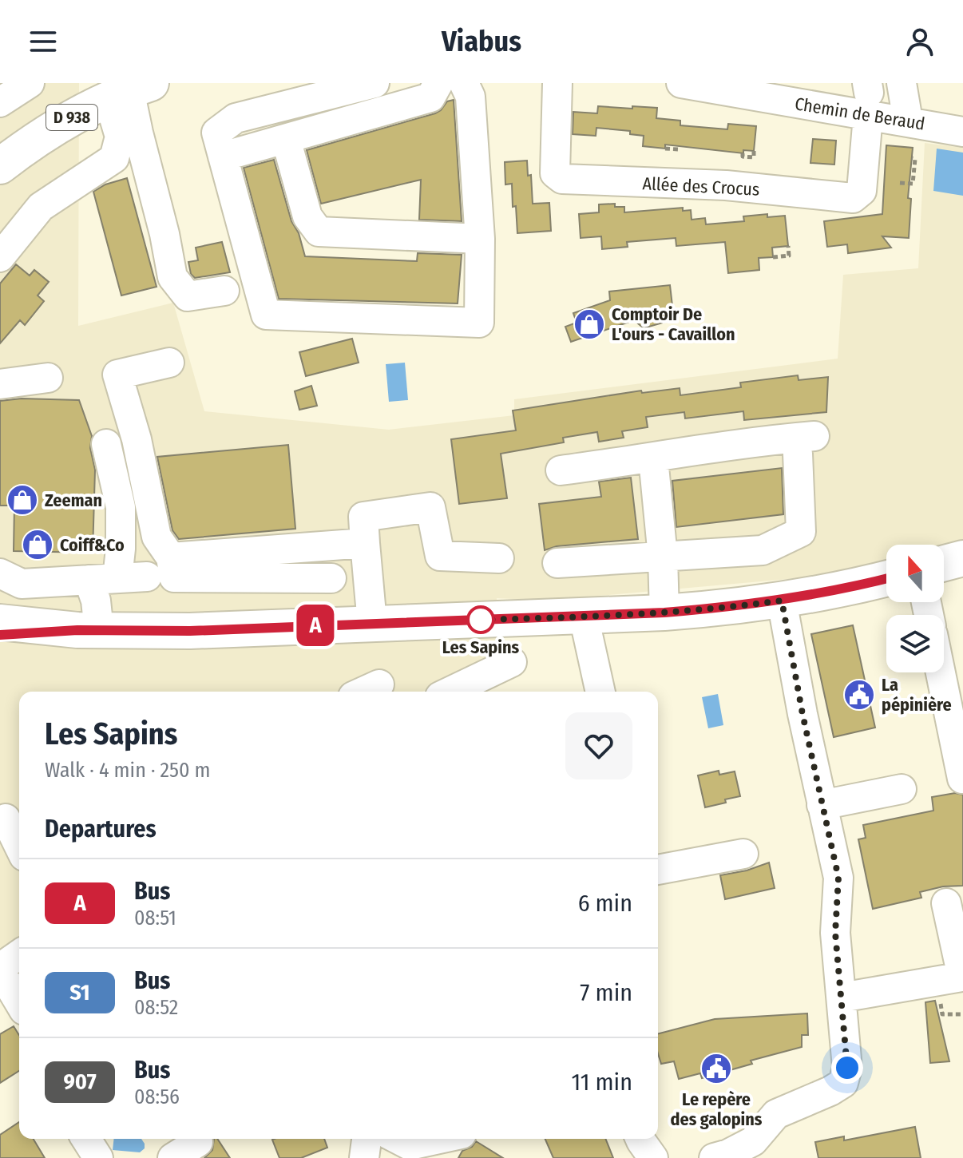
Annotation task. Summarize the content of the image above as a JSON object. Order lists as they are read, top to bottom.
{
  "streets": {
    "main road": ["D 938"],
    "street": ["Chemin de Beraud", "Allée des Crocus"]
  },
  "crossings": [
    ["Chemin de Beraud", "Allée des Crocus"]
  ],
  "places": {
    "shop": ["Comptoir De L'ours - Cavaillon", "Zeeman", "Coiff&Co"],
    "other": ["Les Sapins"],
    "public building": ["La pépinière", "Le repère des galopins"]
  },
  "lines": ["bus line A"],
  "north": "top",
  "page": {
    "header": "Viabus",
    "on_map": "A",
    "heading": [
      ["Les Sapins", "Walk · 4 min · 250 m"],
      "Departures"
    ],
    "list": [
      {
        "mark": "A",
        "name": "Bus",
        "note": "08:51",
        "value": "6 min"
      },
      {
        "mark": "S1",
        "name": "Bus",
        "note": "08:52",
        "value": "7 min"
      },
      {
        "mark": "907",
        "name": "Bus",
        "note": "08:56",
        "value": "11 min"
      }
    ]
  }
}
